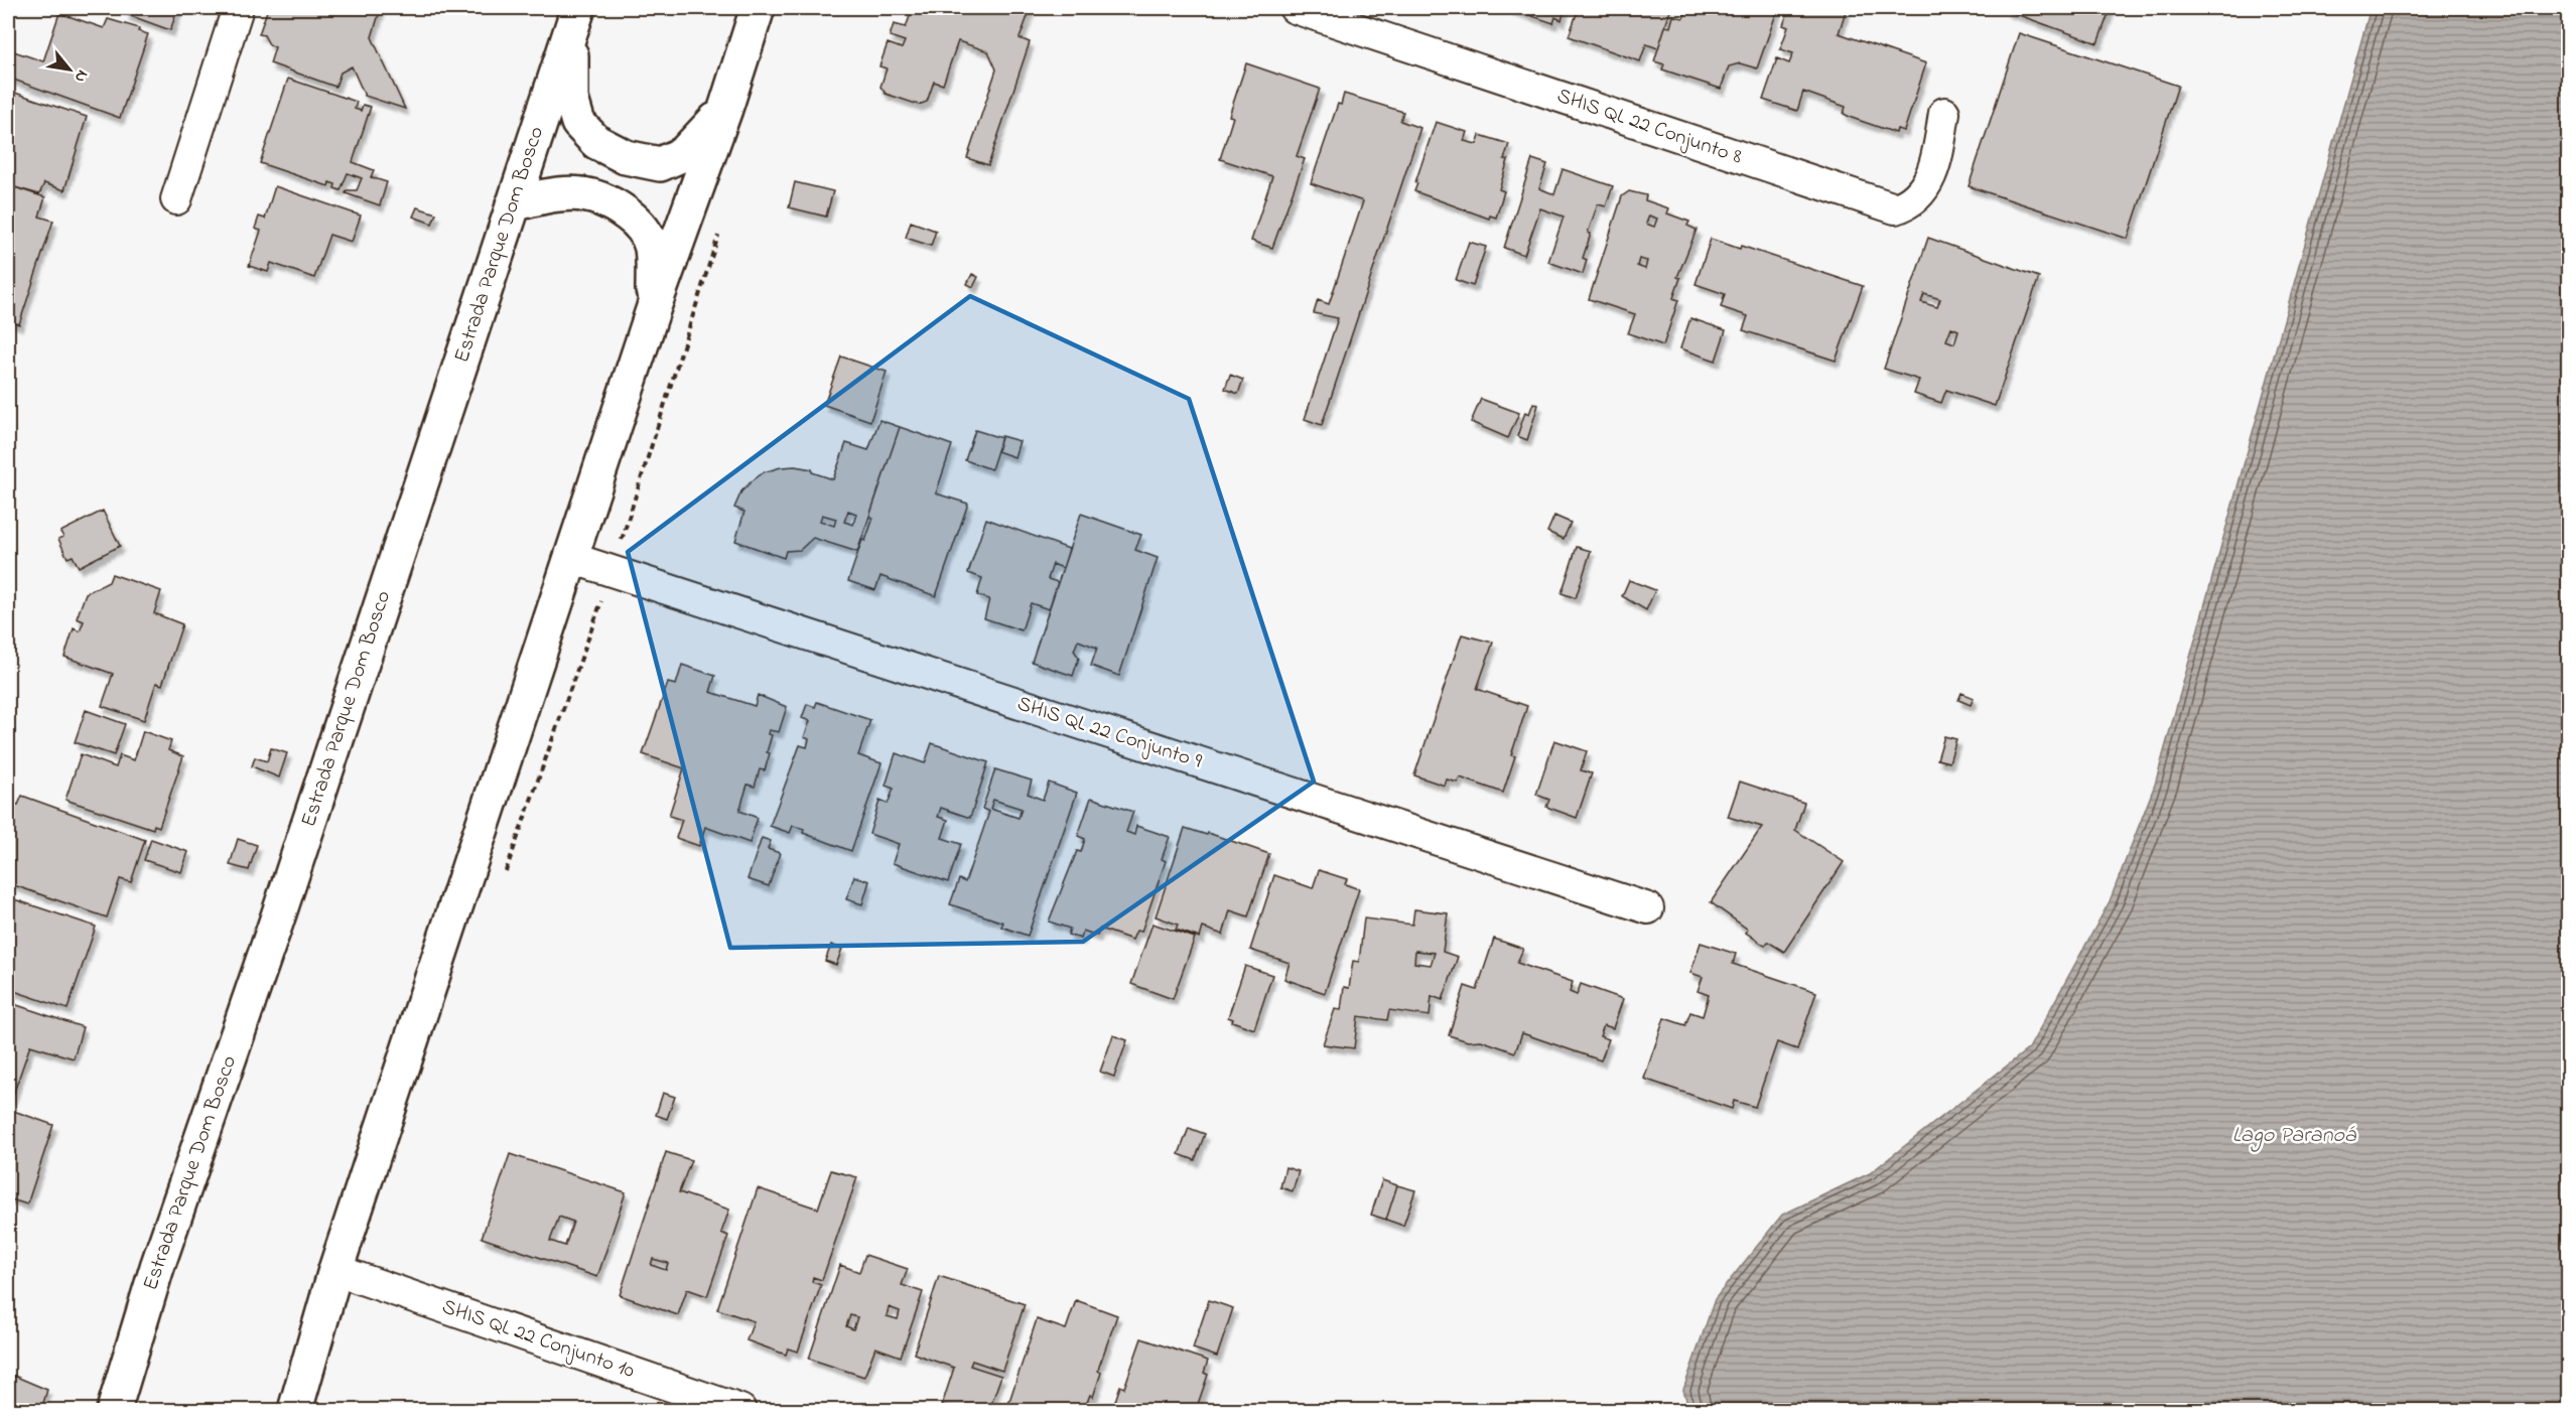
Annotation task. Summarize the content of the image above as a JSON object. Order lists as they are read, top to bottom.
{
  "streets": {
    "main road": ["Estrada Parque Dom Bosco"],
    "street": ["SHIS QL 22 Conjunto 8", "SHIS QL 22 Conjunto 9", "SHIS QL 22 Conjunto 10"]
  },
  "water": ["Lago Paranoá"],
  "north": "bottom right"
}
